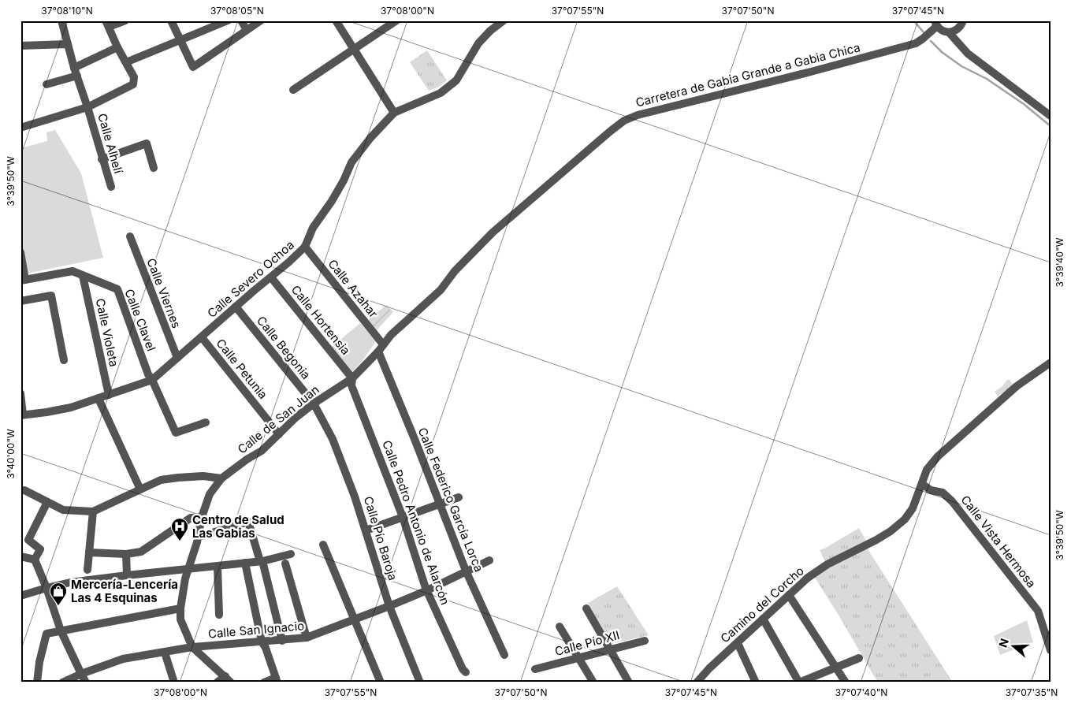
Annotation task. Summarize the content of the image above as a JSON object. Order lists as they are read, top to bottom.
{
  "streets": {
    "street": [
      "Carretera de Gabia Grande a Gabia Chica",
      "Calle Alhelí",
      "Calle Severo Ochoa",
      "Calle Azahar",
      "Calle Viernes",
      "Calle Clavel",
      "Calle Hortensia",
      "Calle Violeta",
      "Calle Begonia",
      "Calle Petunia",
      "Calle de San Juan",
      "Calle Federico García Lorca",
      "Calle Pedro Antonio de Alarcón",
      "Calle Pío Baroja",
      "Calle Vista Hermosa",
      "Camino del Corcho",
      "Calle San Ignacio",
      "Calle Pío XII"
    ]
  },
  "crossings": [
    ["Carretera de Gabia Grande a Gabia Chica", "Calle de San Juan"],
    ["Calle Severo Ochoa", "Calle Azahar"],
    ["Calle Severo Ochoa", "Calle Viernes"],
    ["Calle Severo Ochoa", "Calle Clavel"],
    ["Calle Severo Ochoa", "Calle Hortensia"],
    ["Calle Severo Ochoa", "Calle Violeta"],
    ["Calle Severo Ochoa", "Calle Begonia"],
    ["Calle Severo Ochoa", "Calle Petunia"],
    ["Calle Azahar", "Calle de San Juan"],
    ["Calle Azahar", "Calle Federico García Lorca"],
    ["Calle Clavel", "Calle Violeta"],
    ["Calle Hortensia", "Calle de San Juan"],
    ["Calle Hortensia", "Calle Pedro Antonio de Alarcón"],
    ["Calle Begonia", "Calle de San Juan"],
    ["Calle Begonia", "Calle Pío Baroja"],
    ["Calle Petunia", "Calle de San Juan"],
    ["Calle de San Juan", "Calle Federico García Lorca"],
    ["Calle de San Juan", "Calle Pedro Antonio de Alarcón"],
    ["Calle de San Juan", "Calle Pío Baroja"],
    ["Calle Federico García Lorca", "Calle San Ignacio"],
    ["Calle Pedro Antonio de Alarcón", "Calle San Ignacio"],
    ["Calle Pío Baroja", "Calle San Ignacio"],
    ["Calle Vista Hermosa", "Camino del Corcho"]
  ],
  "places": {
    "hospital": ["Centro de Salud Las Gabias"],
    "shop": ["Mercería-Lencería Las 4 Esquinas"]
  },
  "north": "left",
  "coordinates": [
    "37°08'10\"N",
    "37°08'05\"N",
    "37°08'00\"N",
    "37°07'55\"N",
    "37°07'50\"N",
    "37°07'45\"N",
    "3°39'50\"W",
    "3°39'40\"W",
    "3°40'00\"W",
    "37°07'40\"N",
    "37°07'35\"N"
  ]
}
